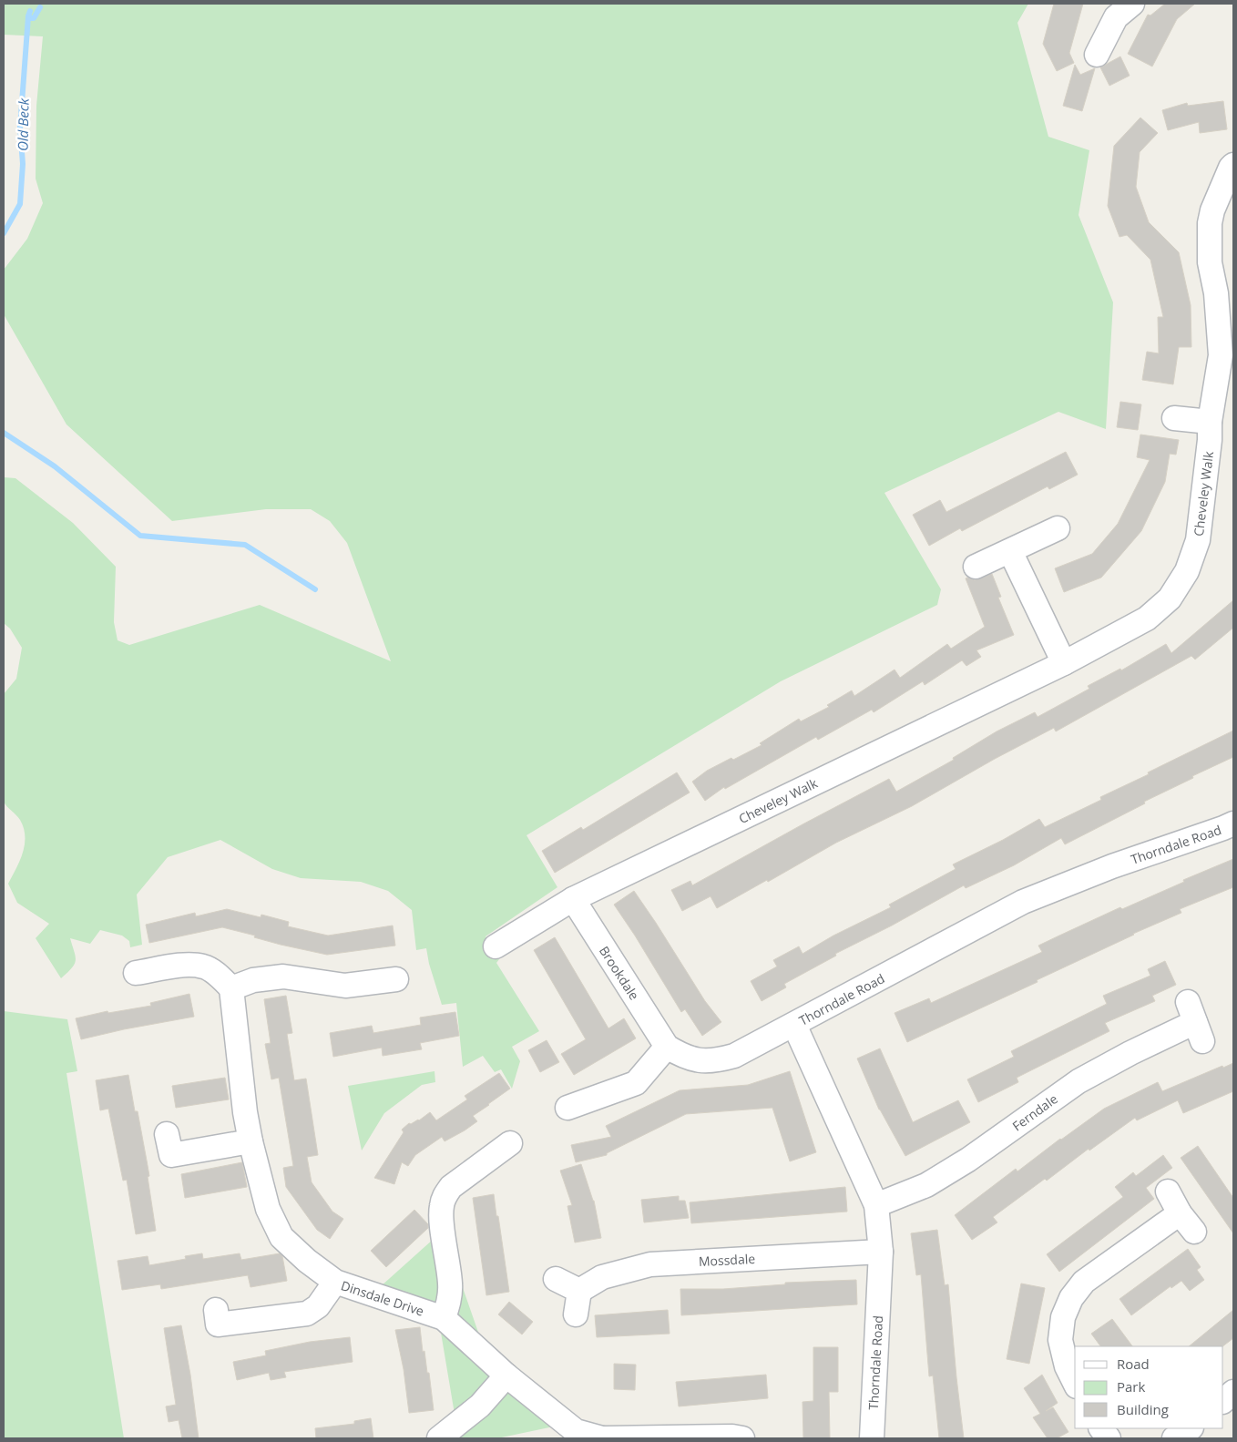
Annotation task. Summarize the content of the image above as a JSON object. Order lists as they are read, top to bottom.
{
  "streets": {
    "street": [
      "Cheveley Walk",
      "Thorndale Road",
      "Brookdale",
      "Ferndale",
      "Mossdale",
      "Dinsdale Drive"
    ]
  },
  "crossings": [
    ["Cheveley Walk", "Brookdale"],
    ["Thorndale Road", "Brookdale"],
    ["Thorndale Road", "Ferndale"],
    ["Thorndale Road", "Mossdale"]
  ],
  "water": ["Old Beck"],
  "legend": ["Road", "Park", "Building"]
}
